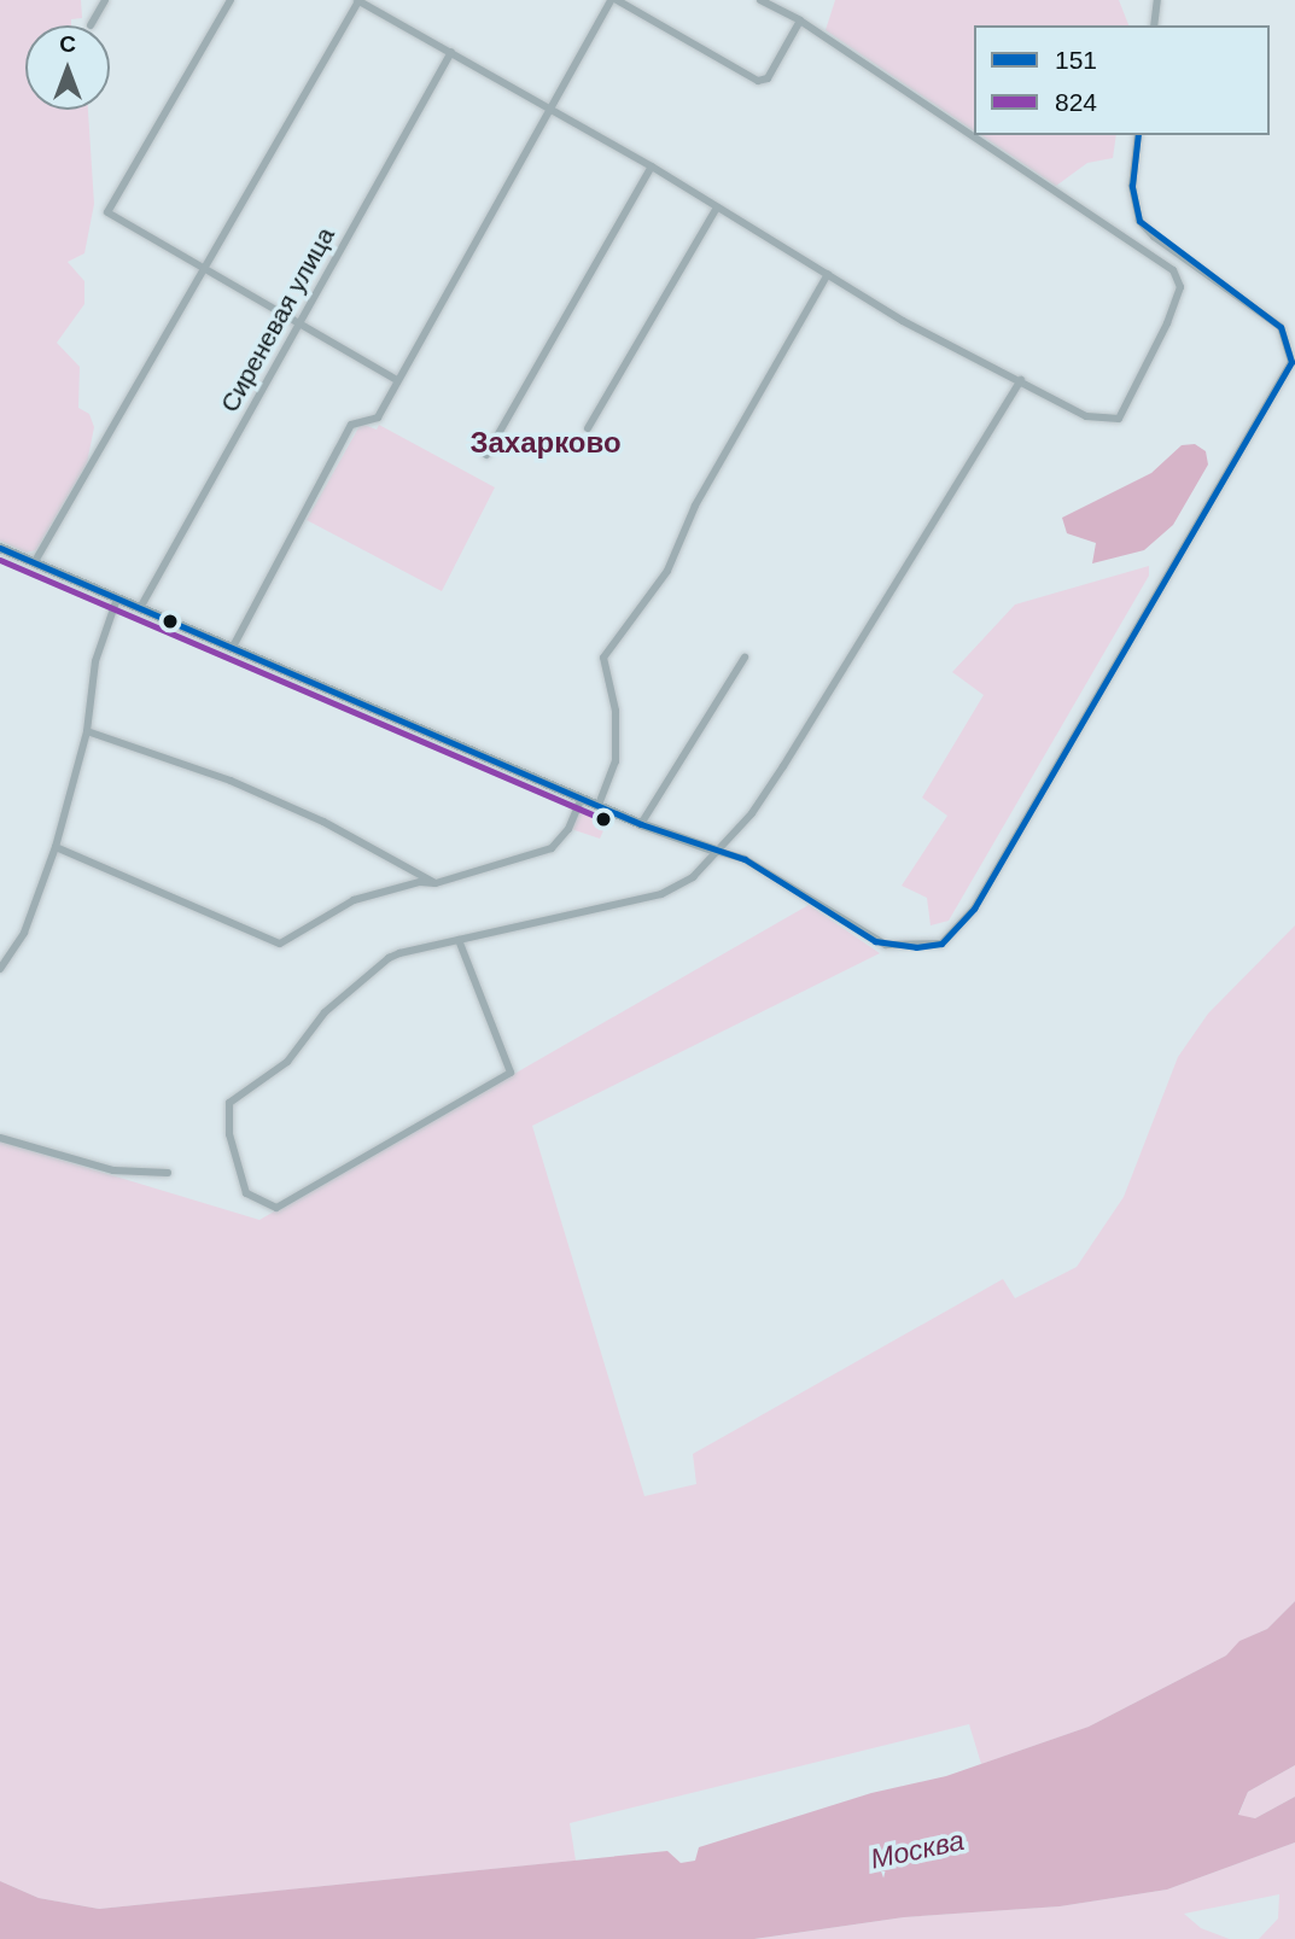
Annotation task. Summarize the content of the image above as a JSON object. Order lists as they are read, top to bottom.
{
  "streets": {
    "street": ["Сиреневая улица"]
  },
  "districts": ["Захарково"],
  "water": ["Москва"],
  "lines": ["transit line 151", "transit line 824"],
  "legend": ["151", "824"],
  "north": "top"
}
